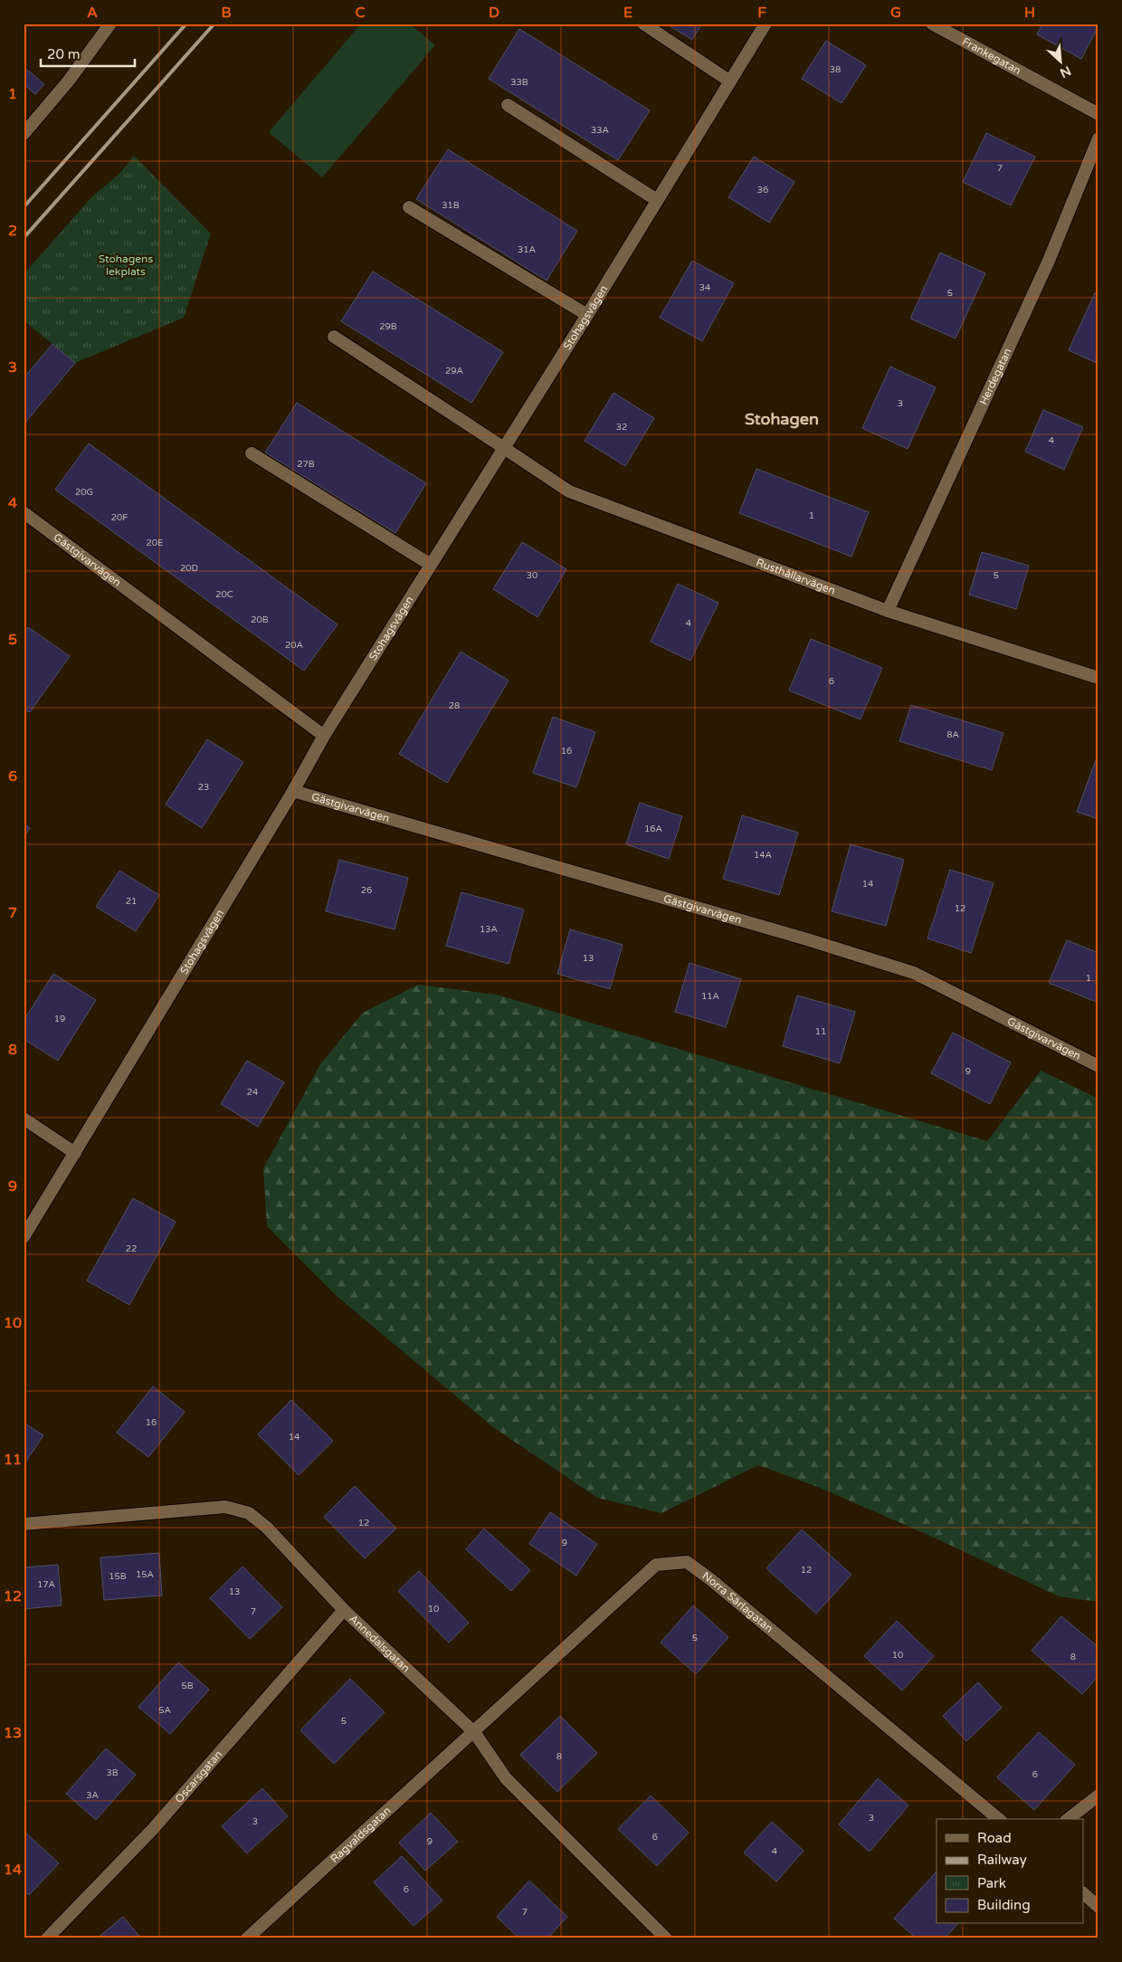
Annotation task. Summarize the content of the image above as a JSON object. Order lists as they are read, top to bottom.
{
  "streets": {
    "street": [
      "Frankegatan",
      "Stohagsvägen",
      "Herdegatan",
      "Gästgivarvägen",
      "Rusthållarvägen",
      "Norra Särlagatan",
      "Annedalsgatan",
      "Oscarsgatan",
      "Ragvaldsgatan"
    ]
  },
  "crossings": [
    ["Stohagsvägen", "Gästgivarvägen"],
    ["Stohagsvägen", "Rusthållarvägen"],
    ["Herdegatan", "Rusthållarvägen"],
    ["Norra Särlagatan", "Annedalsgatan"],
    ["Norra Särlagatan", "Ragvaldsgatan"],
    ["Annedalsgatan", "Oscarsgatan"],
    ["Annedalsgatan", "Ragvaldsgatan"]
  ],
  "districts": ["Stohagen"],
  "parks": ["Stohagens lekplats"],
  "house_numbers": [
    "38",
    "33B",
    "33A",
    "7",
    "36",
    "31B",
    "31A",
    "34",
    "5",
    "29B",
    "29A",
    "3",
    "32",
    "4",
    "27B",
    "20G",
    "1",
    "20F",
    "20E",
    "20D",
    "30",
    "5",
    "20C",
    "20B",
    "4",
    "20A",
    "6",
    "28",
    "8A",
    "16",
    "23",
    "16A",
    "14A",
    "14",
    "26",
    "21",
    "12",
    "13A",
    "13",
    "1",
    "11A",
    "19",
    "11",
    "9",
    "24",
    "22",
    "16",
    "14",
    "12",
    "9",
    "12",
    "15A",
    "15B",
    "17A",
    "13",
    "10",
    "7",
    "5",
    "10",
    "8",
    "5B",
    "5A",
    "5",
    "8",
    "3B",
    "6",
    "3A",
    "3",
    "3",
    "6",
    "9",
    "4",
    "6",
    "7"
  ],
  "legend": [
    "Road",
    "Railway",
    "Park",
    "Building"
  ],
  "scale_bar": "20 m",
  "north": "bottom right",
  "grid": {
    "columns": [
      "A",
      "B",
      "C",
      "D",
      "E",
      "F",
      "G",
      "H"
    ],
    "rows": [
      "1",
      "2",
      "3",
      "4",
      "5",
      "6",
      "7",
      "8",
      "9",
      "10",
      "11",
      "12",
      "13",
      "14"
    ]
  }
}
